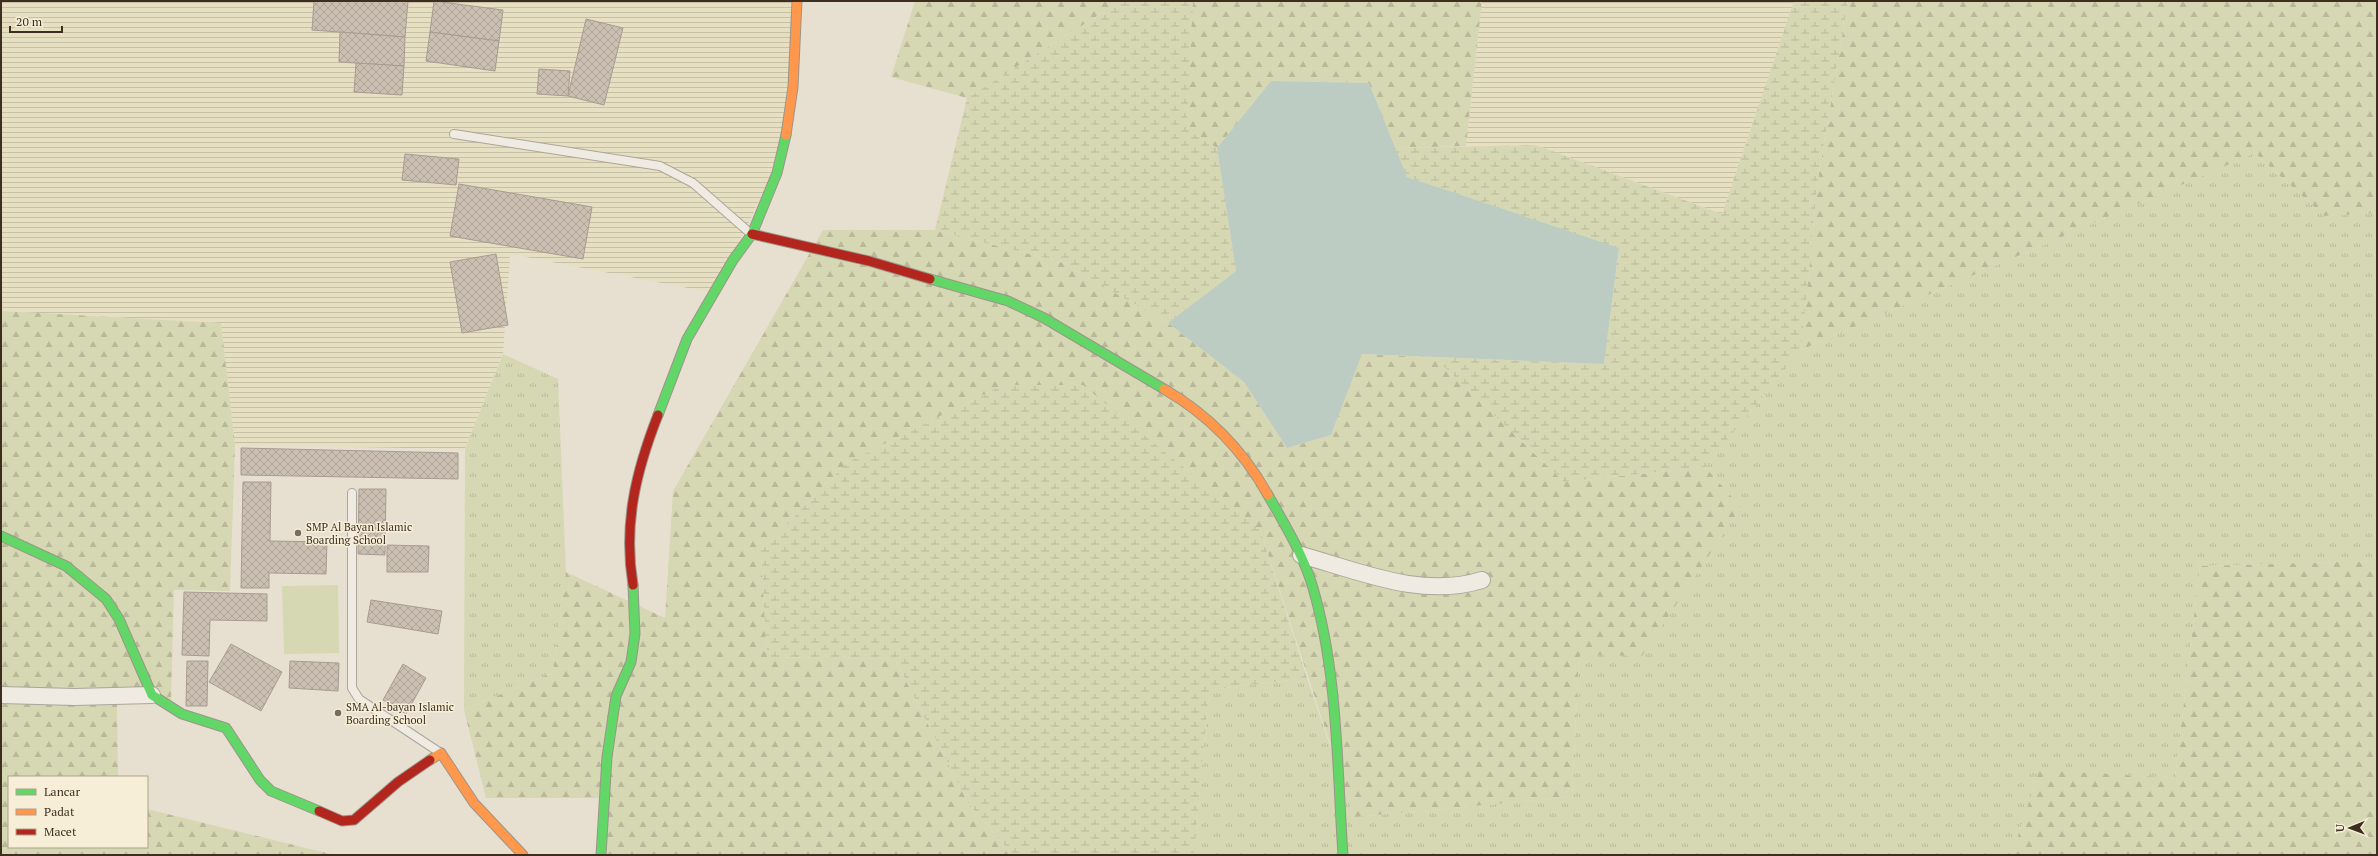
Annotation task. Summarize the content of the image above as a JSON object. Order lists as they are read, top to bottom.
{
  "places": ["SMP Al Bayan Islamic Boarding School", "SMA Al-bayan Islamic Boarding School"],
  "legend": ["Lancar", "Padat", "Macet"],
  "scale_bar": "20 m",
  "north": "left"
}
